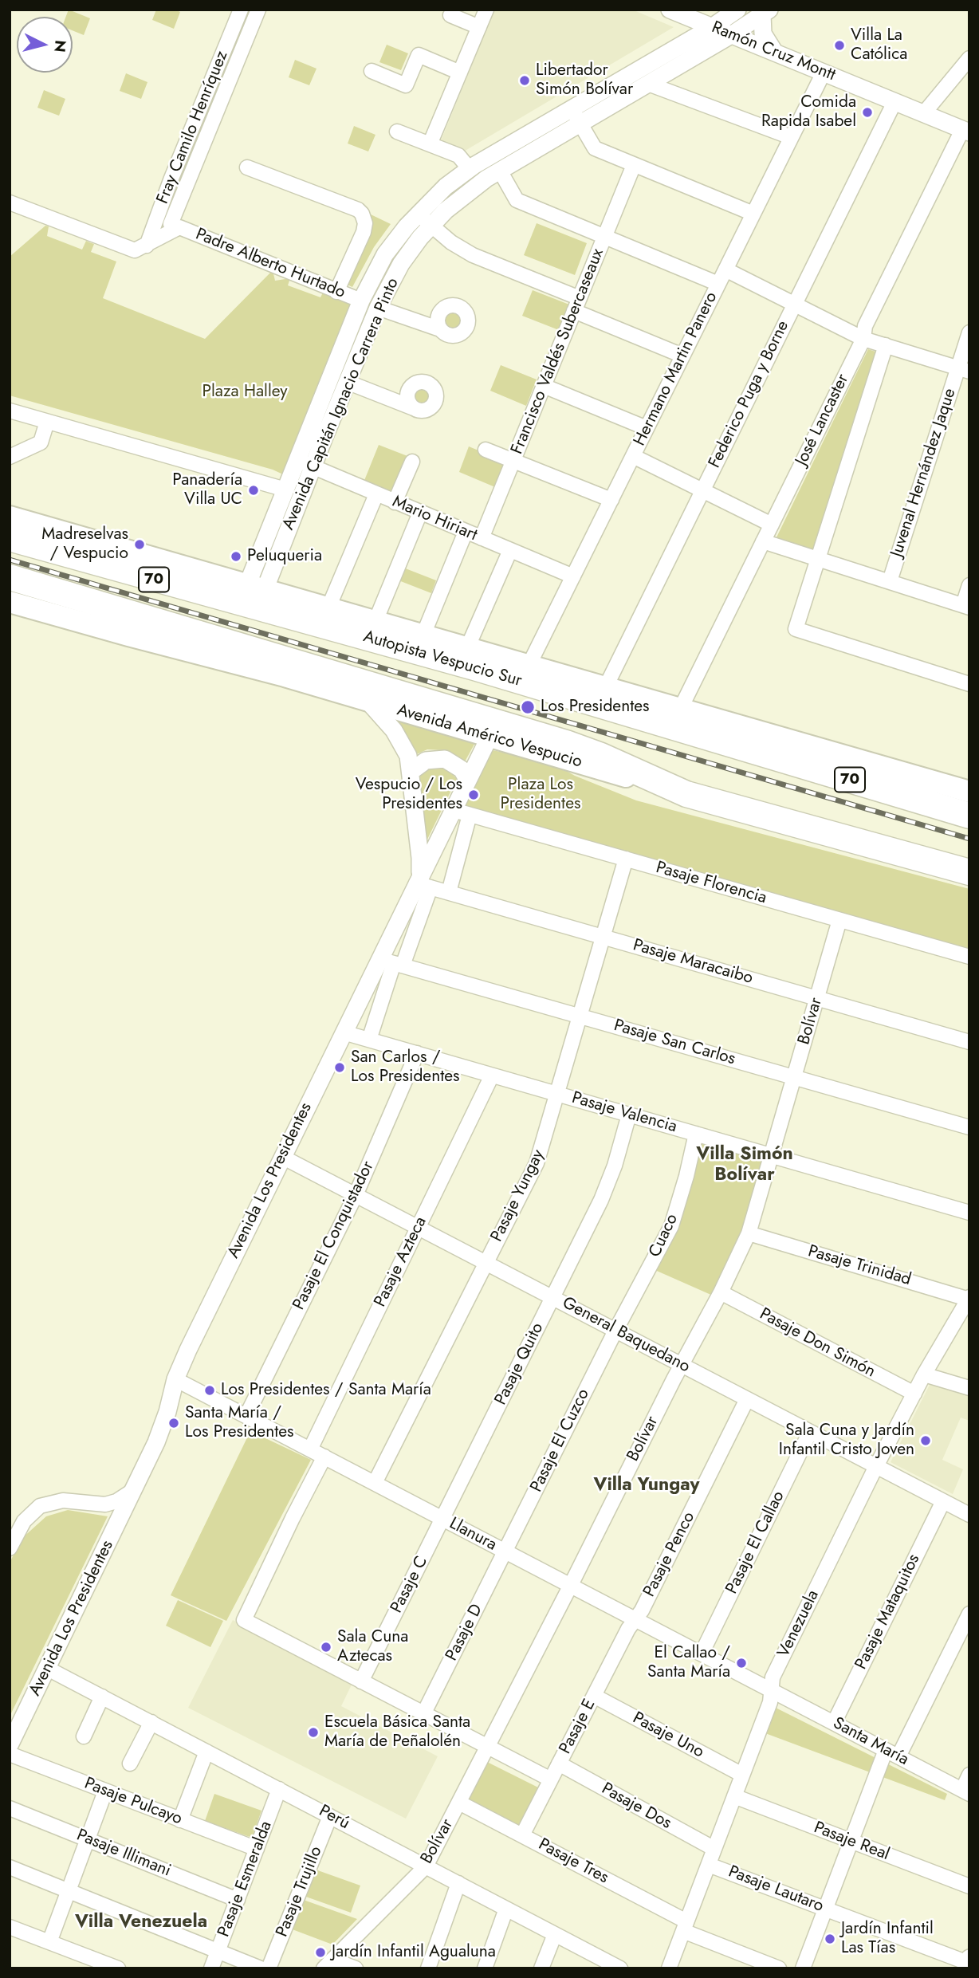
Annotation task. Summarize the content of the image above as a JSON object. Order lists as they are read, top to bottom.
{
  "streets": {
    "highway": ["70", "Autopista Vespucio Sur", "Avenida Américo Vespucio"],
    "street": [
      "Ramón Cruz Montt",
      "Fray Camilo Henríquez",
      "Padre Alberto Hurtado",
      "Francisco Valdés Subercaseaux",
      "Hermano Martin Panero",
      "Federico Puga y Borne",
      "Avenida Capitán Ignacio Carrera Pinto",
      "José Lancaster",
      "Juvenal Hernández Jaque",
      "Mario Hiriart",
      "Pasaje Florencia",
      "Pasaje Maracaibo",
      "Bolívar",
      "Pasaje San Carlos",
      "Pasaje Valencia",
      "Avenida Los Presidentes",
      "Pasaje Yungay",
      "Pasaje El Conquistador",
      "Cuaco",
      "Pasaje Azteca",
      "Pasaje Trinidad",
      "General Baquedano",
      "Pasaje Don Simón",
      "Pasaje Quito",
      "Pasaje El Cuzco",
      "Llanura",
      "Pasaje El Callao",
      "Pasaje Penco",
      "Pasaje C",
      "Pasaje Mataquitos",
      "Venezuela",
      "Pasaje D",
      "Pasaje E",
      "Pasaje Uno",
      "Santa María",
      "Pasaje Pulcayo",
      "Pasaje Dos",
      "Perú",
      "Pasaje Real",
      "Pasaje Illimani",
      "Pasaje Tres",
      "Pasaje Esmeralda",
      "Pasaje Lautaro",
      "Pasaje Trujillo"
    ]
  },
  "crossings": [
    ["Ramón Cruz Montt", "Hermano Martin Panero"],
    ["Ramón Cruz Montt", "Federico Puga y Borne"],
    ["Ramón Cruz Montt", "Avenida Capitán Ignacio Carrera Pinto"],
    ["Ramón Cruz Montt", "José Lancaster"],
    ["Fray Camilo Henríquez", "Padre Alberto Hurtado"],
    ["Padre Alberto Hurtado", "Avenida Capitán Ignacio Carrera Pinto"],
    ["Francisco Valdés Subercaseaux", "Mario Hiriart"],
    ["Hermano Martin Panero", "Mario Hiriart"],
    ["Avenida Capitán Ignacio Carrera Pinto", "Mario Hiriart"],
    ["70", "Avenida Américo Vespucio"],
    ["Avenida Américo Vespucio", "Avenida Los Presidentes"],
    ["Pasaje Florencia", "Bolívar"],
    ["Pasaje Florencia", "Avenida Los Presidentes"],
    ["Pasaje Florencia", "Pasaje Yungay"],
    ["Pasaje Maracaibo", "Bolívar"],
    ["Pasaje Maracaibo", "Avenida Los Presidentes"],
    ["Pasaje Maracaibo", "Pasaje Yungay"],
    ["Bolívar", "Pasaje San Carlos"],
    ["Bolívar", "Pasaje Valencia"],
    ["Bolívar", "Pasaje Trinidad"],
    ["Bolívar", "General Baquedano"],
    ["Bolívar", "Pasaje Don Simón"],
    ["Bolívar", "Llanura"],
    ["Bolívar", "Perú"],
    ["Bolívar", "Pasaje Tres"],
    ["Pasaje San Carlos", "Avenida Los Presidentes"],
    ["Pasaje San Carlos", "Pasaje Yungay"],
    ["Pasaje Valencia", "Avenida Los Presidentes"],
    ["Pasaje Valencia", "Pasaje Yungay"],
    ["Pasaje Valencia", "Pasaje El Conquistador"],
    ["Pasaje Valencia", "Cuaco"],
    ["Pasaje Valencia", "Pasaje Azteca"],
    ["Pasaje Valencia", "Pasaje Quito"],
    ["Avenida Los Presidentes", "General Baquedano"],
    ["Avenida Los Presidentes", "Llanura"],
    ["Avenida Los Presidentes", "Perú"],
    ["Pasaje Yungay", "General Baquedano"],
    ["Pasaje Yungay", "Llanura"],
    ["Pasaje El Conquistador", "General Baquedano"],
    ["Pasaje El Conquistador", "Llanura"],
    ["Cuaco", "General Baquedano"],
    ["Cuaco", "Pasaje El Cuzco"],
    ["Pasaje Azteca", "General Baquedano"],
    ["Pasaje Azteca", "Llanura"],
    ["Pasaje Trinidad", "Venezuela"],
    ["General Baquedano", "Pasaje Quito"],
    ["General Baquedano", "Pasaje El Cuzco"],
    ["General Baquedano", "Pasaje El Callao"],
    ["General Baquedano", "Pasaje Penco"],
    ["General Baquedano", "Pasaje Mataquitos"],
    ["General Baquedano", "Venezuela"],
    ["Pasaje Don Simón", "Venezuela"],
    ["Pasaje Quito", "Llanura"],
    ["Pasaje Quito", "Pasaje C"],
    ["Pasaje El Cuzco", "Llanura"],
    ["Pasaje El Cuzco", "Pasaje D"],
    ["Llanura", "Pasaje El Callao"],
    ["Llanura", "Pasaje Penco"],
    ["Llanura", "Pasaje C"],
    ["Llanura", "Venezuela"],
    ["Llanura", "Pasaje D"],
    ["Llanura", "Pasaje E"],
    ["Llanura", "Santa María"],
    ["Pasaje Penco", "Pasaje E"],
    ["Pasaje Mataquitos", "Santa María"],
    ["Venezuela", "Pasaje Uno"],
    ["Venezuela", "Santa María"],
    ["Venezuela", "Pasaje Dos"],
    ["Venezuela", "Pasaje Real"],
    ["Venezuela", "Pasaje Tres"],
    ["Venezuela", "Pasaje Lautaro"],
    ["Pasaje E", "Pasaje Uno"],
    ["Pasaje E", "Pasaje Dos"],
    ["Pasaje E", "Pasaje Tres"],
    ["Pasaje Pulcayo", "Pasaje Esmeralda"],
    ["Perú", "Pasaje Esmeralda"],
    ["Perú", "Pasaje Trujillo"],
    ["Pasaje Illimani", "Pasaje Esmeralda"]
  ],
  "districts": ["Villa Simón Bolívar", "Villa Yungay", "Villa Venezuela"],
  "parks": ["Plaza Halley", "Plaza Los Presidentes"],
  "places": [
    "Villa La Católica",
    "Libertador Simón Bolívar",
    "Comida Rapida Isabel",
    "Panadería Villa UC",
    "Madreselvas / Vespucio",
    "Peluqueria",
    "Los Presidentes",
    "Vespucio / Los Presidentes",
    "San Carlos / Los Presidentes",
    "Los Presidentes / Santa María",
    "Santa María / Los Presidentes",
    "Sala Cuna y Jardín Infantil Cristo Joven",
    "Sala Cuna Aztecas",
    "El Callao / Santa María",
    "Escuela Básica Santa María de Peñalolén",
    "Jardín Infantil Las Tías",
    "Jardín Infantil Agualuna"
  ],
  "north": "right"
}
